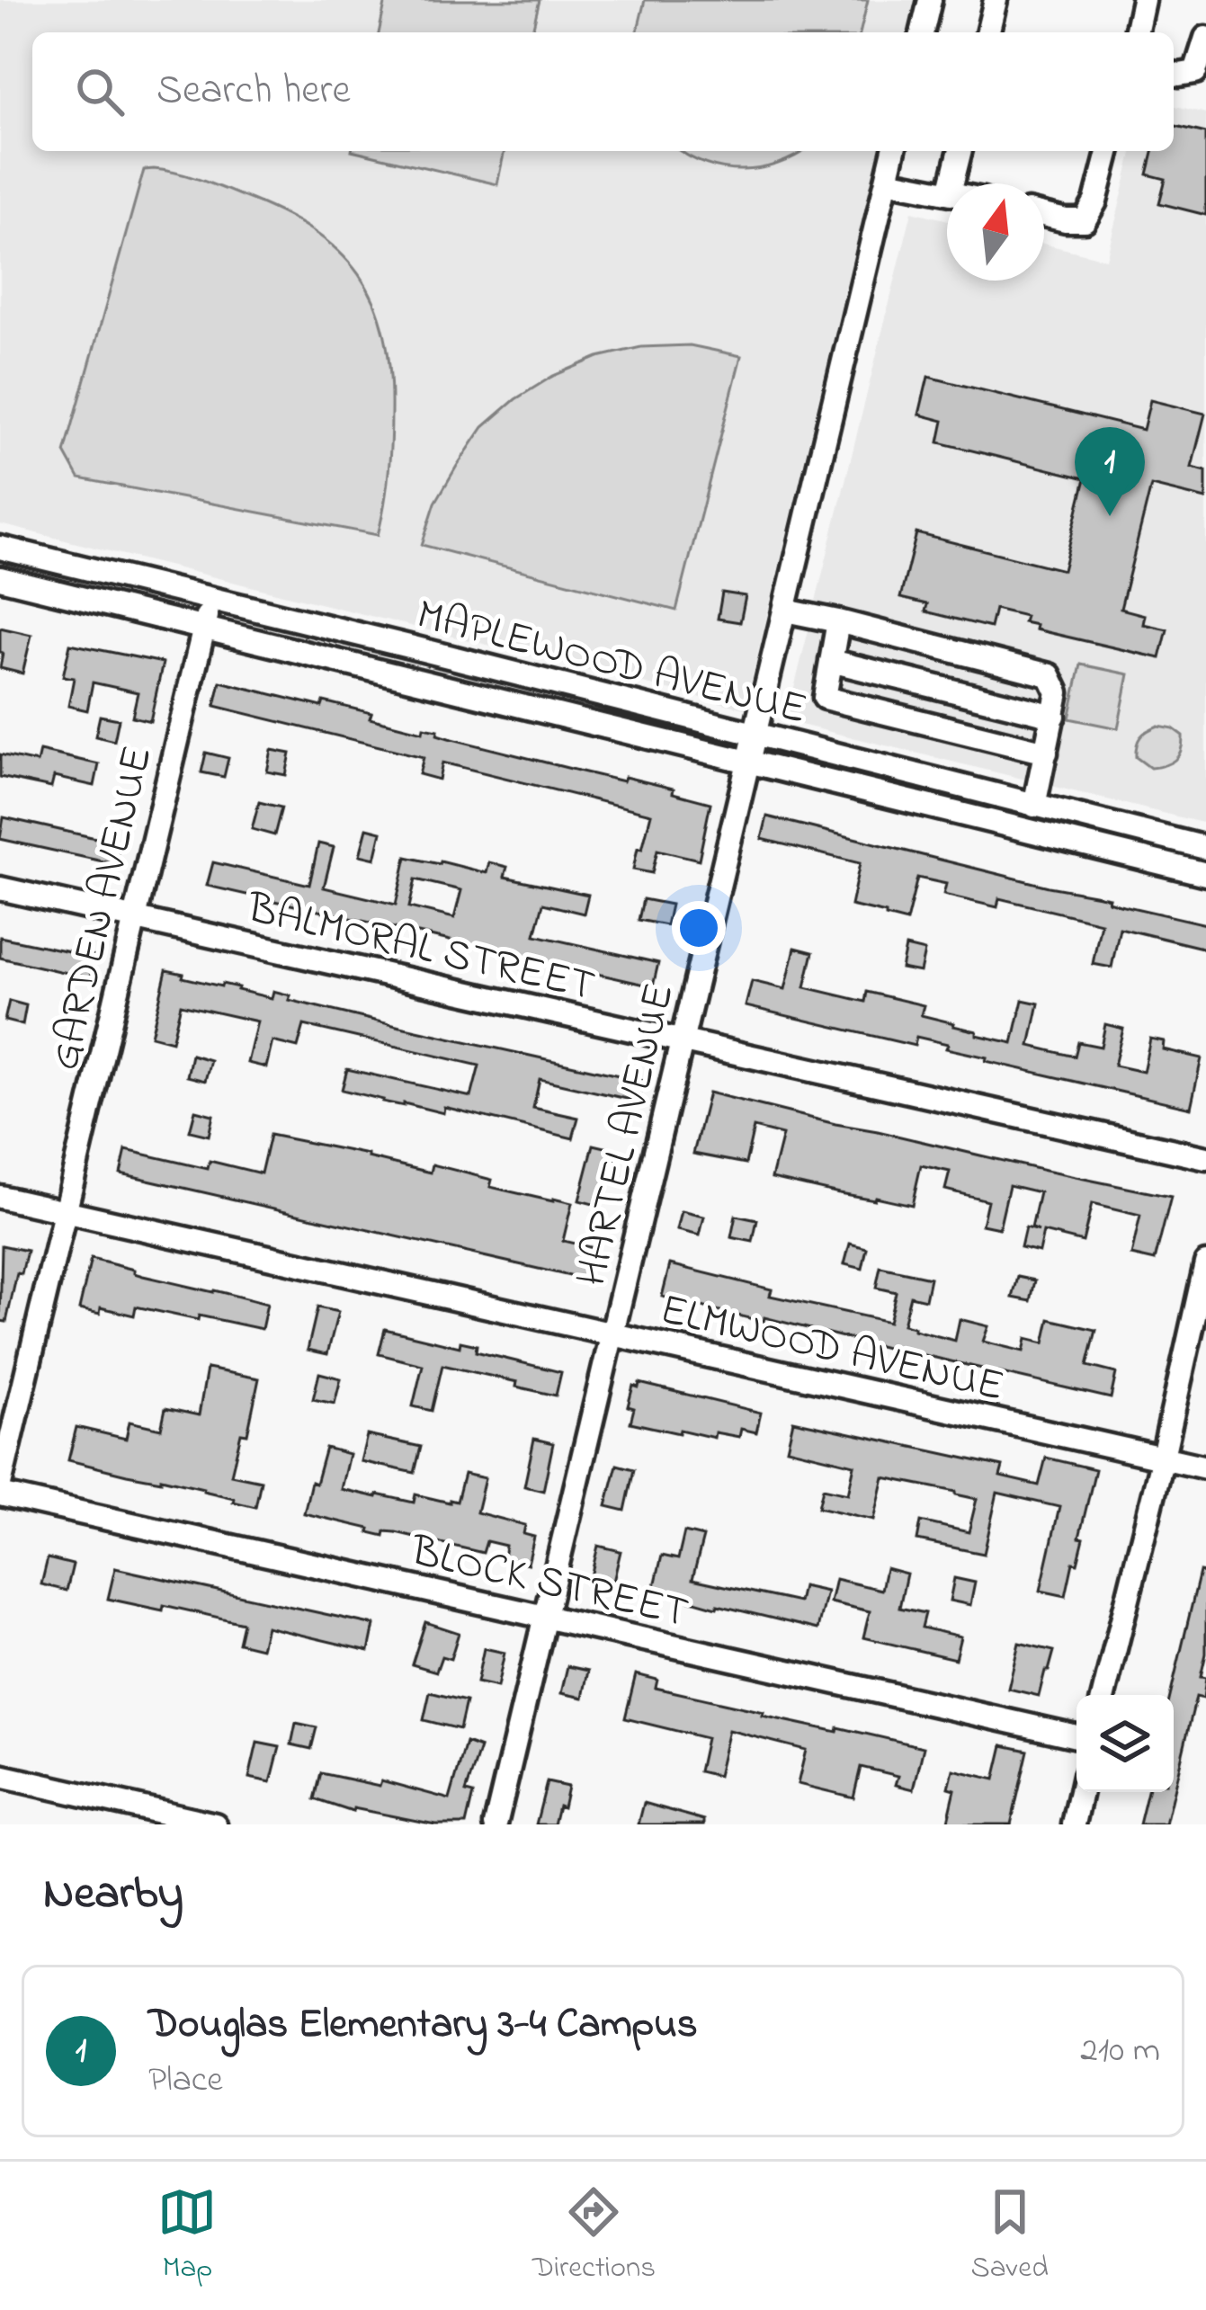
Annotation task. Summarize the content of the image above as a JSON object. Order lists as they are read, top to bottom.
{
  "streets": {
    "street": [
      "MAPLEWOOD AVENUE",
      "GARDEN AVENUE",
      "BALMORAL STREET",
      "HARTEL AVENUE",
      "ELMWOOD AVENUE",
      "BLOCK STREET"
    ]
  },
  "crossings": [
    ["MAPLEWOOD AVENUE", "GARDEN AVENUE"],
    ["MAPLEWOOD AVENUE", "HARTEL AVENUE"],
    ["GARDEN AVENUE", "BALMORAL STREET"],
    ["GARDEN AVENUE", "ELMWOOD AVENUE"],
    ["BALMORAL STREET", "HARTEL AVENUE"],
    ["HARTEL AVENUE", "ELMWOOD AVENUE"],
    ["HARTEL AVENUE", "BLOCK STREET"]
  ],
  "north": "top",
  "page": {
    "search": "Search here",
    "pins": "1",
    "heading": "Nearby",
    "list": [
      {
        "mark": "1",
        "name": "Douglas Elementary 3-4 Campus",
        "note": "Place",
        "value": "210 m"
      }
    ],
    "nav": ["Map", "Directions", "Saved"]
  }
}
